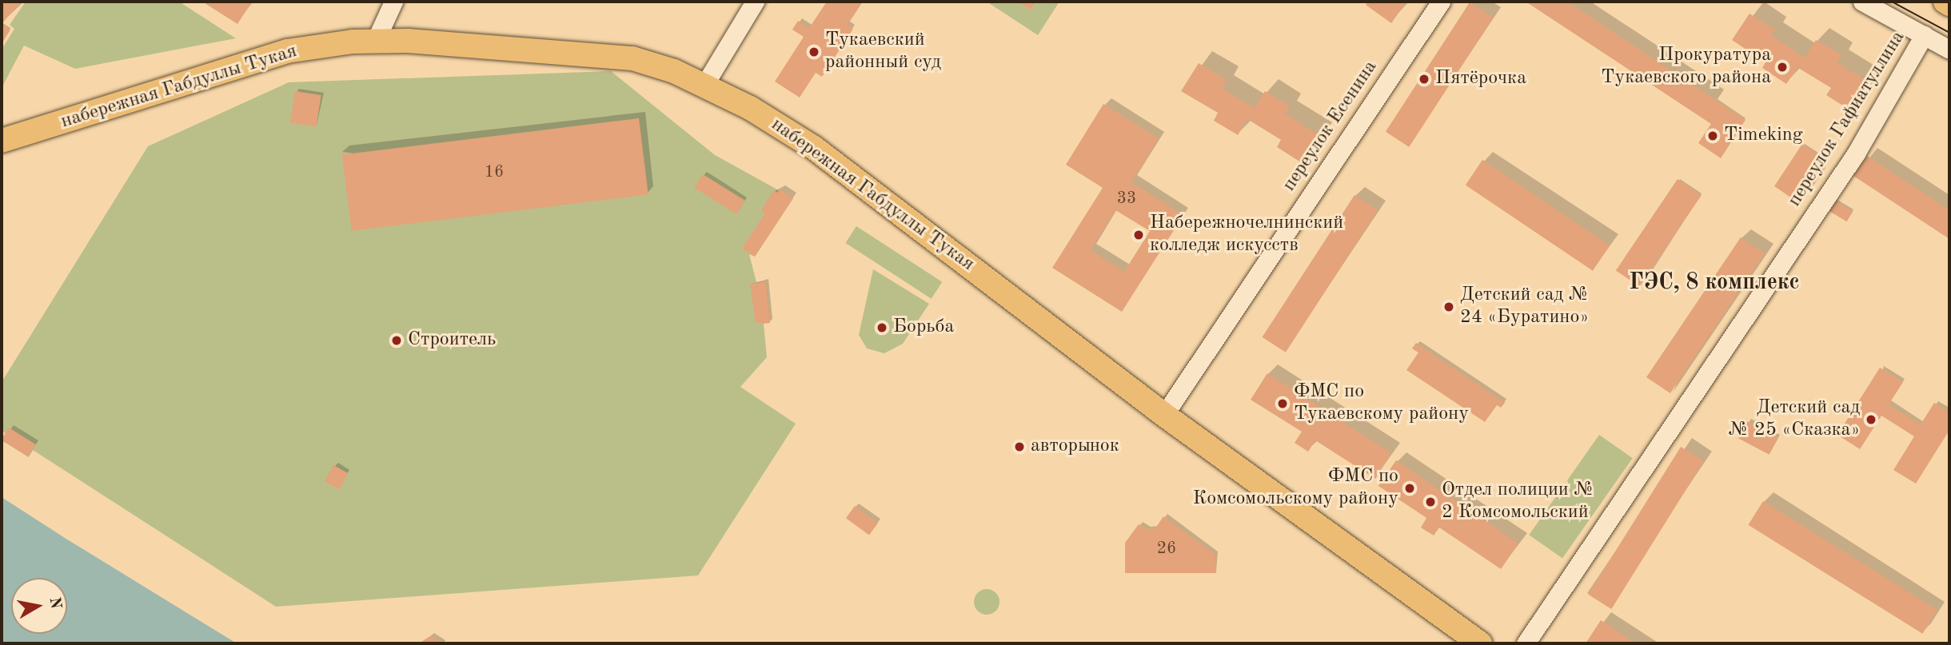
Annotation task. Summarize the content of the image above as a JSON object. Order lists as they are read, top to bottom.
{
  "streets": {
    "main road": ["набережная Габдуллы Тукая"],
    "street": ["переулок Гафиатуллина", "переулок Есенина"]
  },
  "crossings": [
    ["набережная Габдуллы Тукая", "переулок Есенина"]
  ],
  "districts": ["ГЭС, 8 комплекс"],
  "places": [
    "Тукаевский районный суд",
    "Прокуратура Тукаевского района",
    "Пятёрочка",
    "Timeking",
    "Набережночелнинский колледж искусств",
    "Детский сад № 24 «Буратино»",
    "Борьба",
    "Строитель",
    "ФМС по Тукаевскому району",
    "Детский сад № 25 «Сказка»",
    "авторынок",
    "ФМС по Комсомольскому району",
    "Отдел полиции № 2 Комсомольский"
  ],
  "house_numbers": ["16", "33", "26"],
  "north": "right"
}
